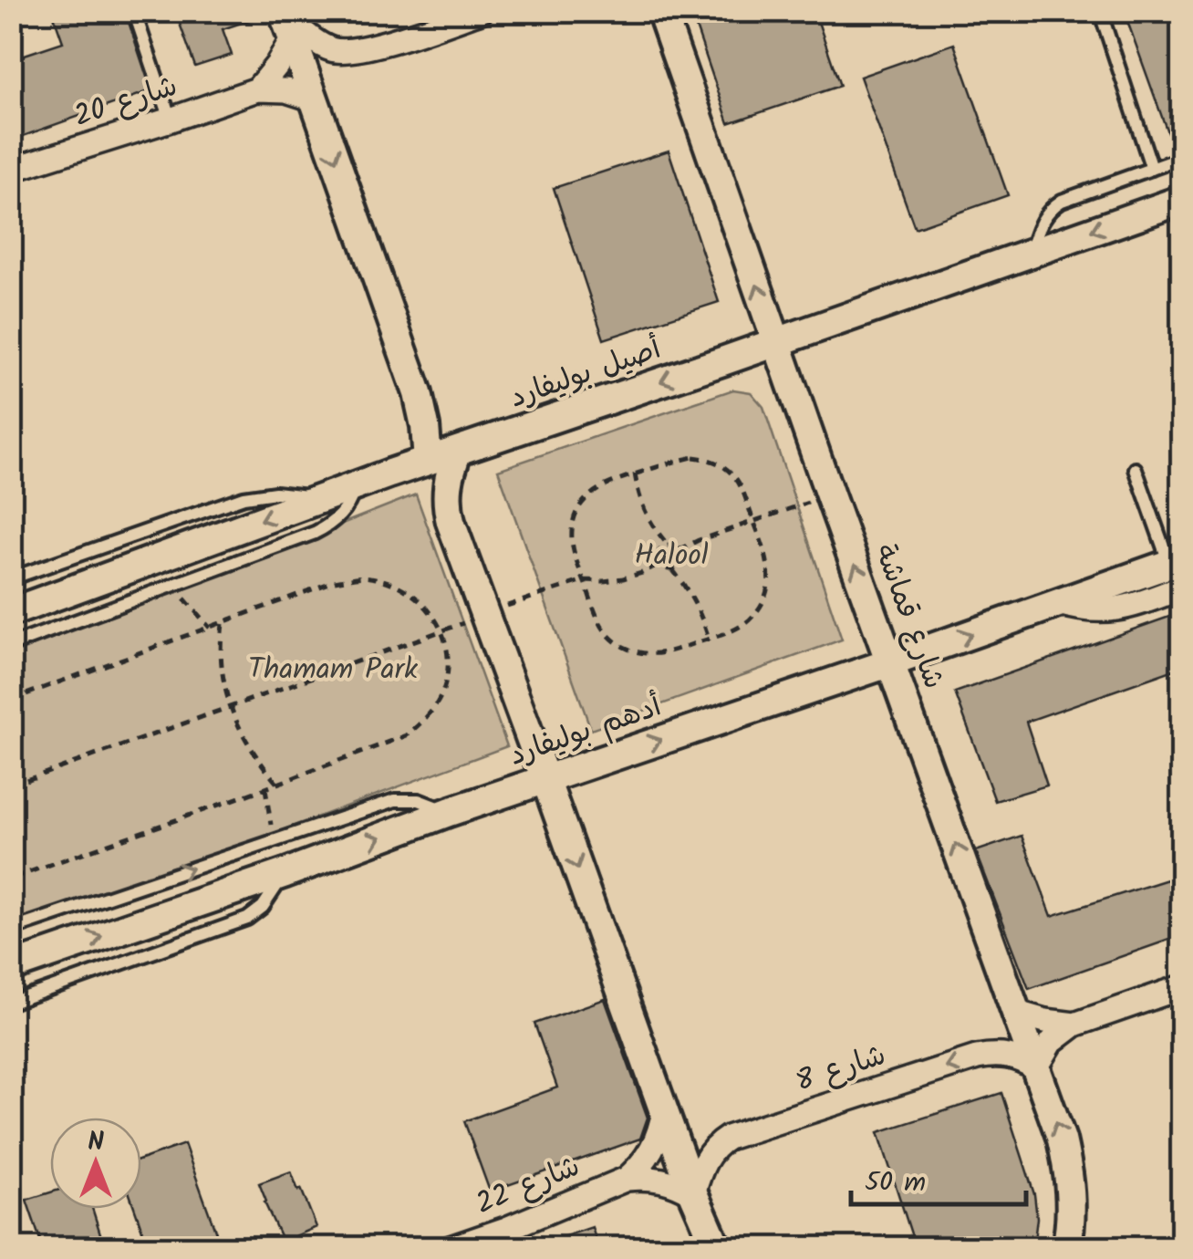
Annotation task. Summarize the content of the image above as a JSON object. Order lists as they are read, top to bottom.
{
  "streets": {
    "street": [
      "شارع 20",
      "أصيل بوليفارد",
      "شارع قماشة",
      "أدهم بوليفارد",
      "شارع 8",
      "شارع 22"
    ]
  },
  "crossings": [
    ["أصيل بوليفارد", "شارع قماشة"],
    ["شارع قماشة", "أدهم بوليفارد"],
    ["شارع قماشة", "شارع 8"],
    ["شارع 8", "شارع 22"]
  ],
  "one_way": [
    "أصيل بوليفارد",
    "شارع قماشة",
    "أدهم بوليفارد",
    "شارع 8"
  ],
  "parks": ["Halool", "Thamam Park"],
  "scale_bar": "50 m",
  "north": "top"
}
